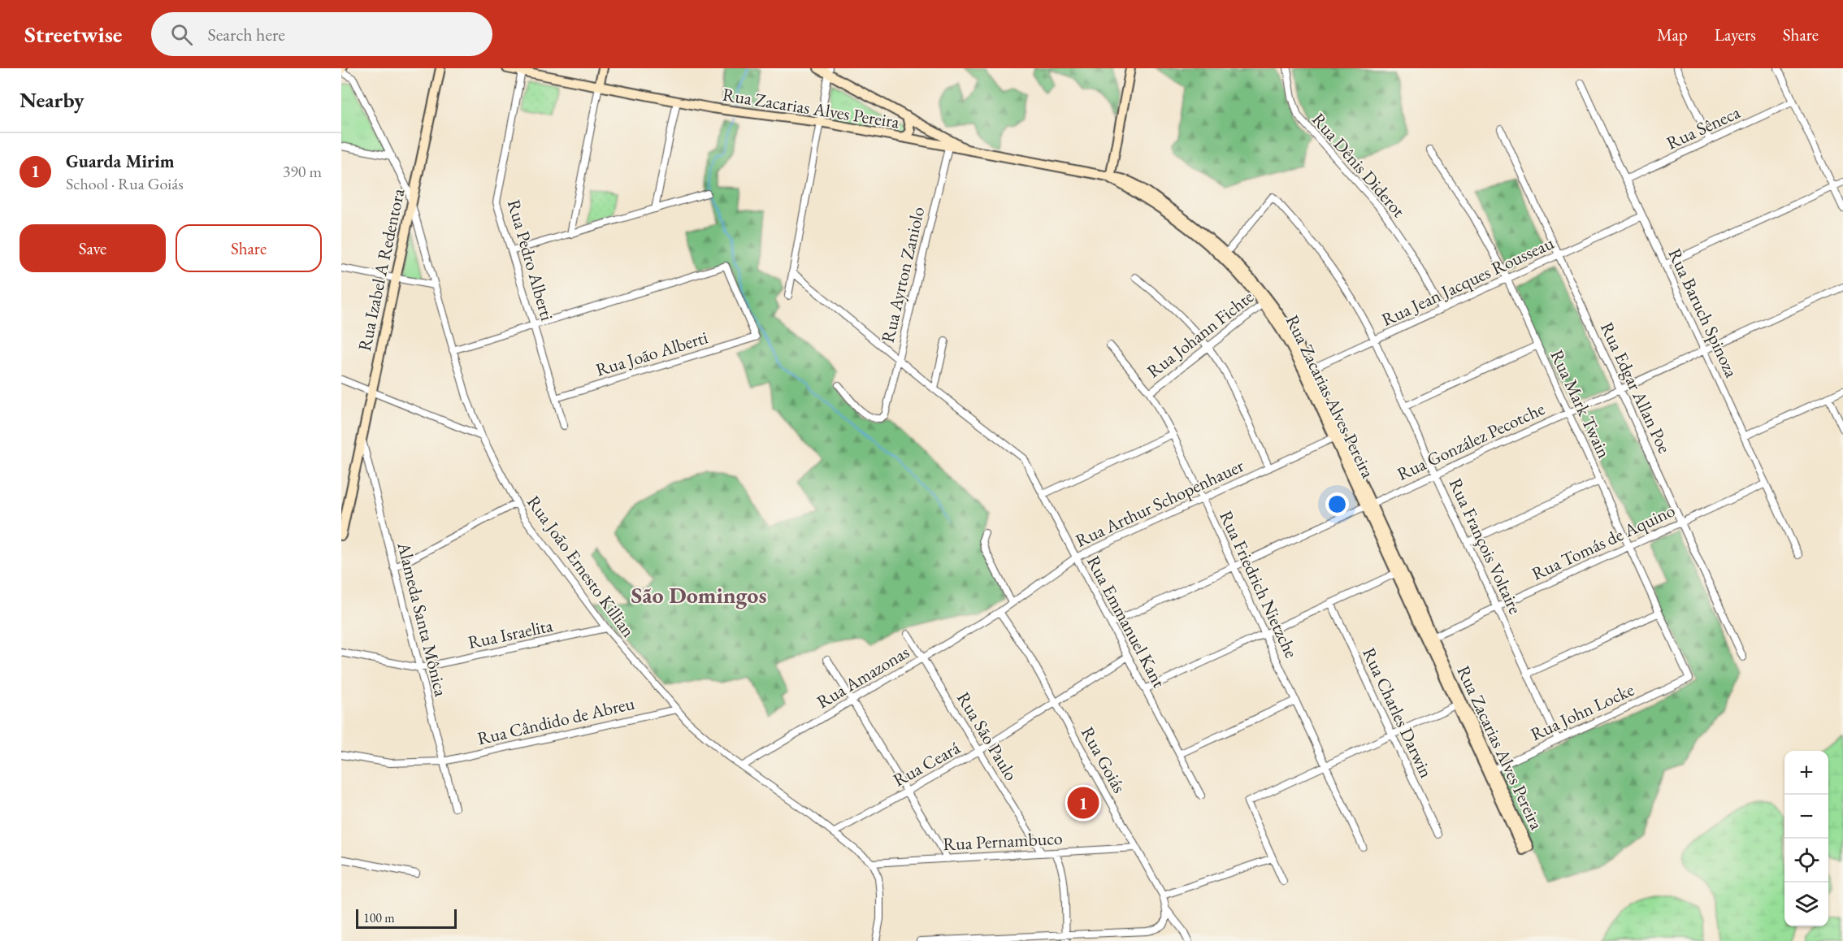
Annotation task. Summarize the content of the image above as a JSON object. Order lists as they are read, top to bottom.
{
  "streets": {
    "main road": ["Rua Zacarias Alves Pereira", "Rua Izabel A Redentora"],
    "street": [
      "Rua Sêneca",
      "Rua Dênis Diderot",
      "Rua Pedro Alberti",
      "Rua Ayrton Zaniolo",
      "Rua Jean Jacques Rousseau",
      "Rua Baruch Spinoza",
      "Rua Johann Fichte",
      "Rua João Alberti",
      "Rua Edgar Allan Poe",
      "Rua Mark Twain",
      "Rua González Pecotche",
      "Rua Arthur Schopenhauer",
      "Rua Tomás de Aquino",
      "Rua François Voltaire",
      "Rua João Ernesto Killian",
      "Rua Friedrich Nietzche",
      "Alameda Santa Mônica",
      "Rua Emmanuel Kant",
      "Rua Israelita",
      "Rua Amazonas",
      "Rua John Locke",
      "Rua Charles Darwin",
      "Rua Cândido de Abreu",
      "Rua São Paulo",
      "Rua Goiás",
      "Rua Ceará",
      "Rua Pernambuco"
    ]
  },
  "crossings": [
    ["Rua Zacarias Alves Pereira", "Rua Pedro Alberti"],
    ["Rua Zacarias Alves Pereira", "Rua Ayrton Zaniolo"],
    ["Rua Zacarias Alves Pereira", "Rua Jean Jacques Rousseau"],
    ["Rua Zacarias Alves Pereira", "Rua Johann Fichte"],
    ["Rua Zacarias Alves Pereira", "Rua González Pecotche"],
    ["Rua Zacarias Alves Pereira", "Rua Arthur Schopenhauer"],
    ["Rua Zacarias Alves Pereira", "Rua Tomás de Aquino"],
    ["Rua Zacarias Alves Pereira", "Rua François Voltaire"],
    ["Rua Zacarias Alves Pereira", "Rua John Locke"],
    ["Rua Sêneca", "Rua Baruch Spinoza"],
    ["Rua Dênis Diderot", "Rua Jean Jacques Rousseau"],
    ["Rua Pedro Alberti", "Rua João Alberti"],
    ["Rua Izabel A Redentora", "Rua João Ernesto Killian"],
    ["Rua Izabel A Redentora", "Alameda Santa Mônica"],
    ["Rua Jean Jacques Rousseau", "Rua Baruch Spinoza"],
    ["Rua Jean Jacques Rousseau", "Rua Edgar Allan Poe"],
    ["Rua Jean Jacques Rousseau", "Rua Mark Twain"],
    ["Rua Jean Jacques Rousseau", "Rua François Voltaire"],
    ["Rua Baruch Spinoza", "Rua González Pecotche"],
    ["Rua Baruch Spinoza", "Rua Tomás de Aquino"],
    ["Rua Johann Fichte", "Rua Friedrich Nietzche"],
    ["Rua Edgar Allan Poe", "Rua González Pecotche"],
    ["Rua Edgar Allan Poe", "Rua Tomás de Aquino"],
    ["Rua Mark Twain", "Rua González Pecotche"],
    ["Rua Mark Twain", "Rua Tomás de Aquino"],
    ["Rua Mark Twain", "Rua John Locke"],
    ["Rua González Pecotche", "Rua François Voltaire"],
    ["Rua González Pecotche", "Rua Friedrich Nietzche"],
    ["Rua González Pecotche", "Rua Emmanuel Kant"],
    ["Rua Arthur Schopenhauer", "Rua Friedrich Nietzche"],
    ["Rua Arthur Schopenhauer", "Rua Emmanuel Kant"],
    ["Rua Arthur Schopenhauer", "Rua Amazonas"],
    ["Rua Arthur Schopenhauer", "Rua Goiás"],
    ["Rua Tomás de Aquino", "Rua François Voltaire"],
    ["Rua François Voltaire", "Rua John Locke"],
    ["Rua João Ernesto Killian", "Rua Israelita"],
    ["Rua João Ernesto Killian", "Rua Amazonas"],
    ["Rua João Ernesto Killian", "Rua Cândido de Abreu"],
    ["Rua João Ernesto Killian", "Rua Ceará"],
    ["Rua João Ernesto Killian", "Rua Pernambuco"],
    ["Alameda Santa Mônica", "Rua Israelita"],
    ["Alameda Santa Mônica", "Rua Cândido de Abreu"],
    ["Rua Emmanuel Kant", "Rua Ceará"],
    ["Rua Amazonas", "Rua São Paulo"],
    ["Rua Amazonas", "Rua Goiás"],
    ["Rua São Paulo", "Rua Ceará"],
    ["Rua São Paulo", "Rua Pernambuco"],
    ["Rua Goiás", "Rua Ceará"],
    ["Rua Goiás", "Rua Pernambuco"]
  ],
  "districts": ["São Domingos"],
  "scale_bar": "100 m",
  "page": {
    "header": "Streetwise",
    "search": "Search here",
    "nav": ["Map", "Layers", "Share"],
    "heading": "Nearby",
    "list": [
      {
        "mark": "1",
        "name": "Guarda Mirim",
        "note": "School · Rua Goiás",
        "value": "390 m"
      }
    ],
    "buttons": ["Save", "Share"],
    "map_buttons": ["+", "−"],
    "pins": "1",
    "scale": "100 m"
  }
}
